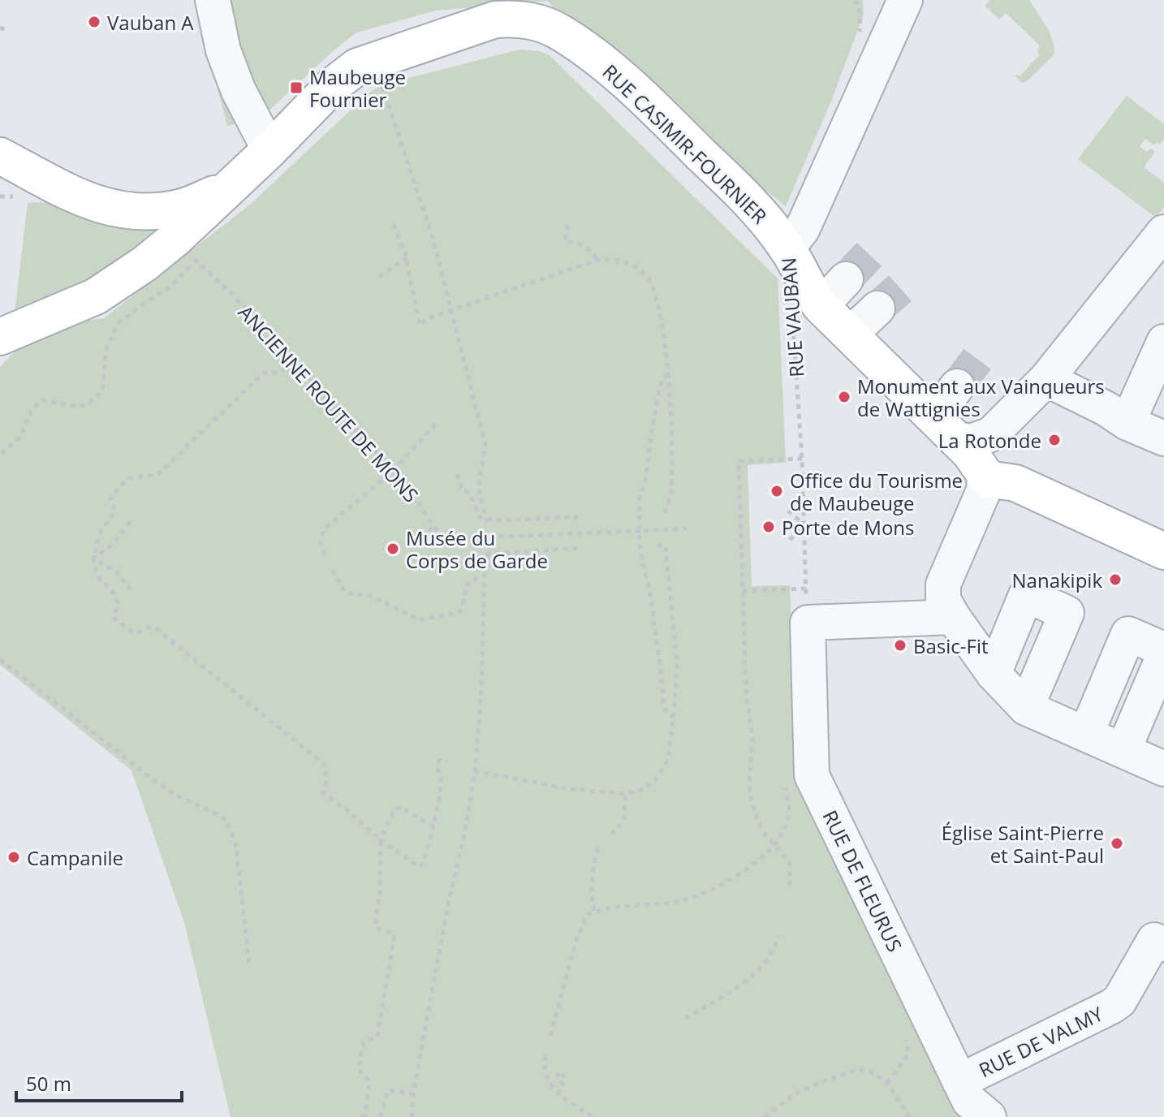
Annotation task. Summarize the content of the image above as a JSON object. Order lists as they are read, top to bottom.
{
  "streets": {
    "main road": ["RUE CASIMIR-FOURNIER"],
    "street": ["RUE VAUBAN", "RUE DE FLEURUS", "RUE DE VALMY"],
    "path": ["ANCIENNE ROUTE DE MONS"]
  },
  "crossings": [
    ["RUE CASIMIR-FOURNIER", "RUE VAUBAN"],
    ["RUE CASIMIR-FOURNIER", "ANCIENNE ROUTE DE MONS"],
    ["RUE VAUBAN", "RUE DE FLEURUS"],
    ["RUE DE FLEURUS", "RUE DE VALMY"]
  ],
  "places": {
    "other": [
      "Vauban A",
      "Monument aux Vainqueurs de Wattignies",
      "La Rotonde",
      "Office du Tourisme de Maubeuge",
      "Porte de Mons",
      "Musée du Corps de Garde",
      "Nanakipik",
      "Basic-Fit",
      "Église Saint-Pierre et Saint-Paul",
      "Campanile"
    ],
    "transit": ["Maubeuge Fournier"]
  },
  "scale_bar": "50 m"
}
